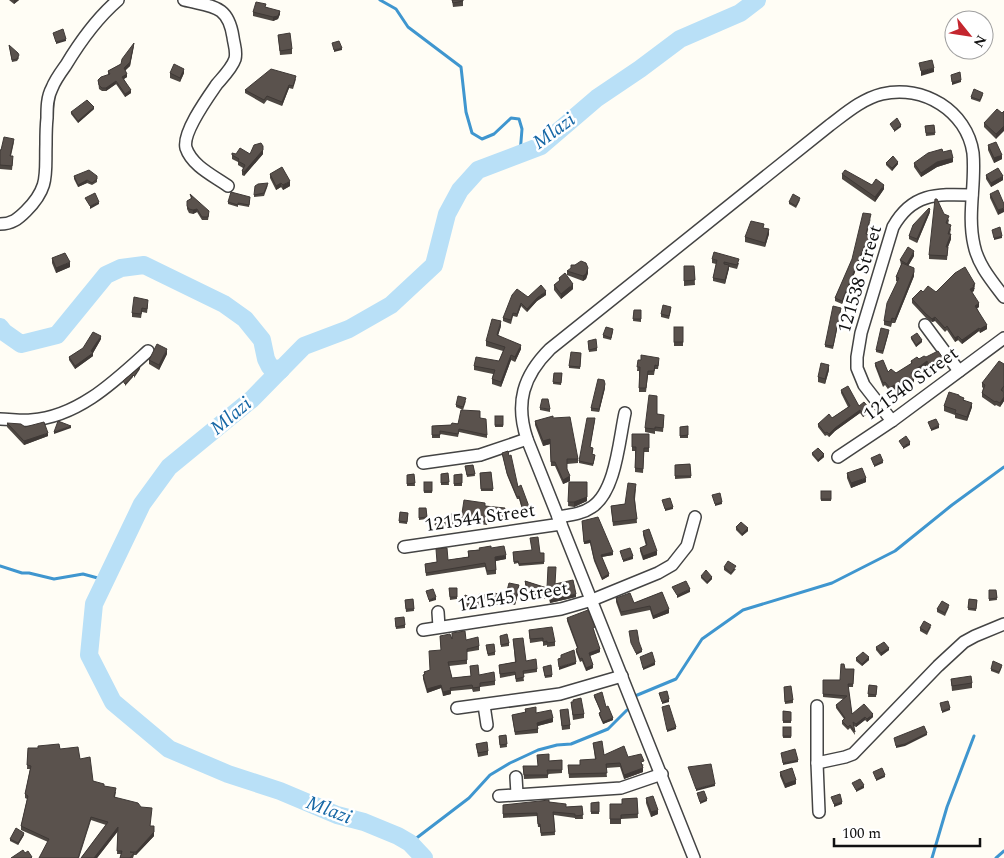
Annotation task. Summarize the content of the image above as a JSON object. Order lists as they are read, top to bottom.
{
  "streets": {
    "street": [
      "121538 Street",
      "121540 Street",
      "121544 Street",
      "121545 Street"
    ]
  },
  "crossings": [
    ["121538 Street", "121540 Street"]
  ],
  "water": ["Mlazi"],
  "scale_bar": "100 m",
  "north": "bottom right"
}
